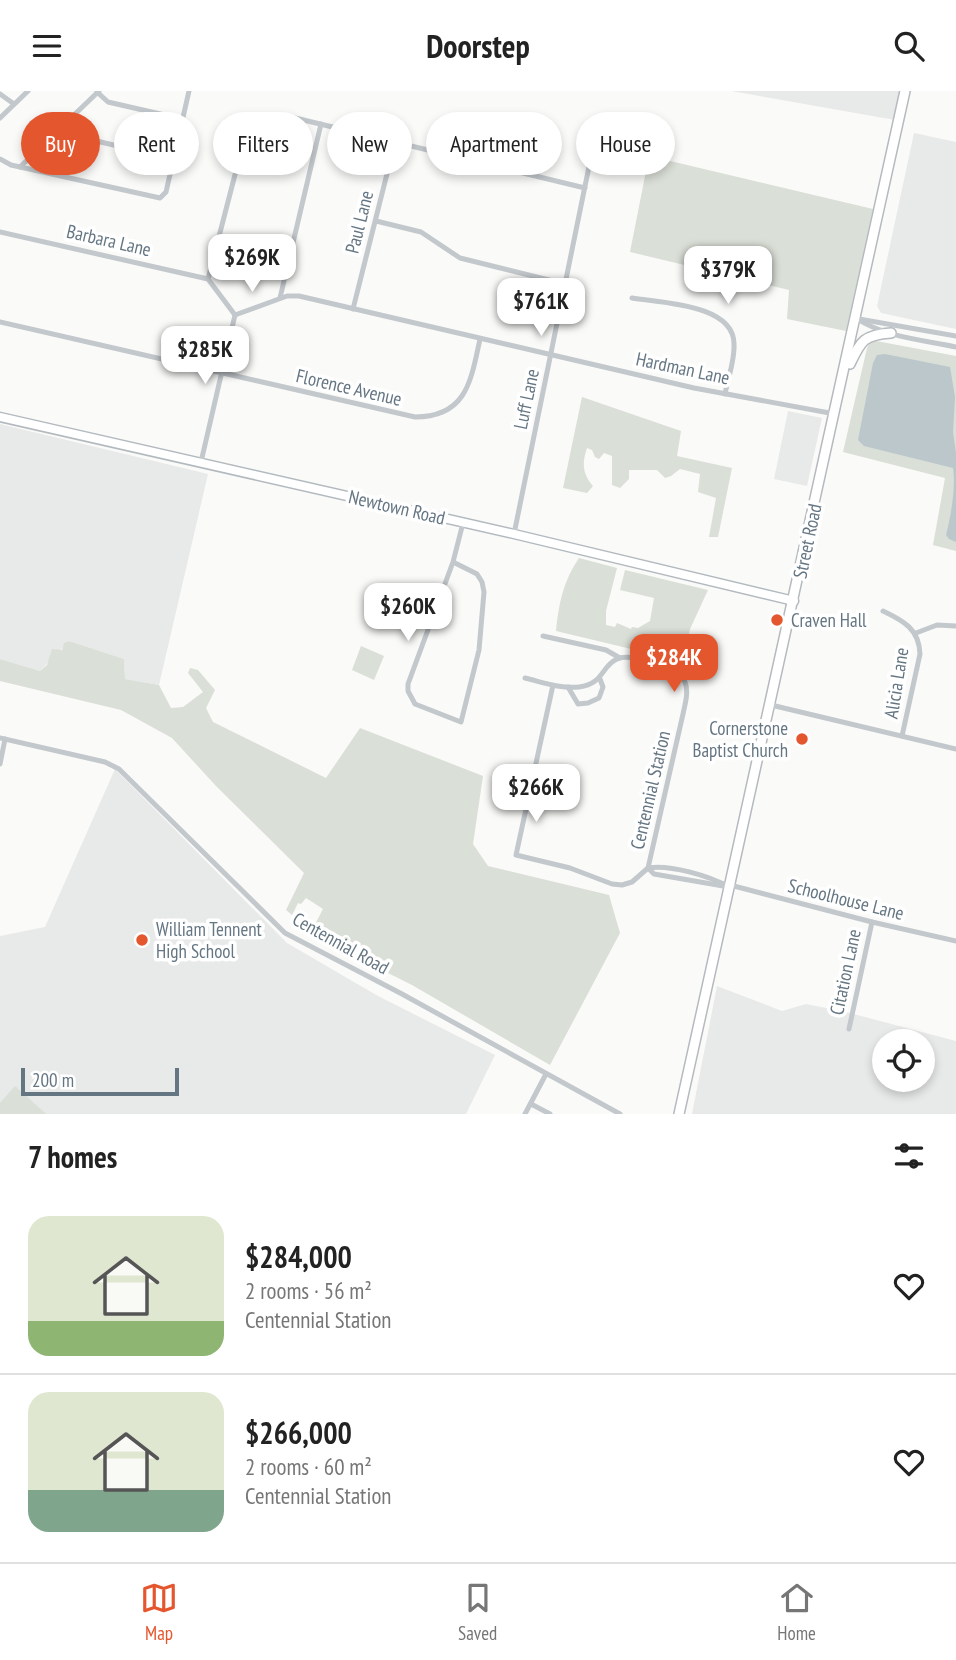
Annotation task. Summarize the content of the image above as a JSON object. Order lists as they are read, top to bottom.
{
  "streets": {
    "main road": ["Street Road"],
    "street": [
      "Paul Lane",
      "Barbara Lane",
      "Hardman Lane",
      "Florence Avenue",
      "Luff Lane",
      "Newtown Road",
      "Alicia Lane",
      "Centennial Station",
      "Schoolhouse Lane",
      "Centennial Road",
      "Citation Lane"
    ]
  },
  "crossings": [
    ["Paul Lane", "Hardman Lane"],
    ["Hardman Lane", "Florence Avenue"],
    ["Hardman Lane", "Luff Lane"],
    ["Hardman Lane", "Street Road"],
    ["Luff Lane", "Newtown Road"],
    ["Newtown Road", "Street Road"],
    ["Street Road", "Schoolhouse Lane"],
    ["Centennial Station", "Schoolhouse Lane"],
    ["Schoolhouse Lane", "Citation Lane"]
  ],
  "places": ["Craven Hall", "Cornerstone Baptist Church", "William Tennent High School"],
  "scale_bar": "200 m",
  "page": {
    "header": "Doorstep",
    "chip": [
      "Buy",
      "Rent",
      "Filters",
      "New",
      "Apartment",
      "House"
    ],
    "price": [
      "$269K",
      "$379K",
      "$761K",
      "$285K",
      "$260K",
      "$284K",
      "$266K"
    ],
    "scale": "200 m",
    "heading": "7 homes",
    "list": [
      {
        "name": "$284,000",
        "note": "2 rooms · 56 m² · Centennial Station"
      },
      {
        "name": "$266,000",
        "note": "2 rooms · 60 m² · Centennial Station"
      }
    ],
    "tabs": ["Map", "Saved", "Home"]
  }
}
